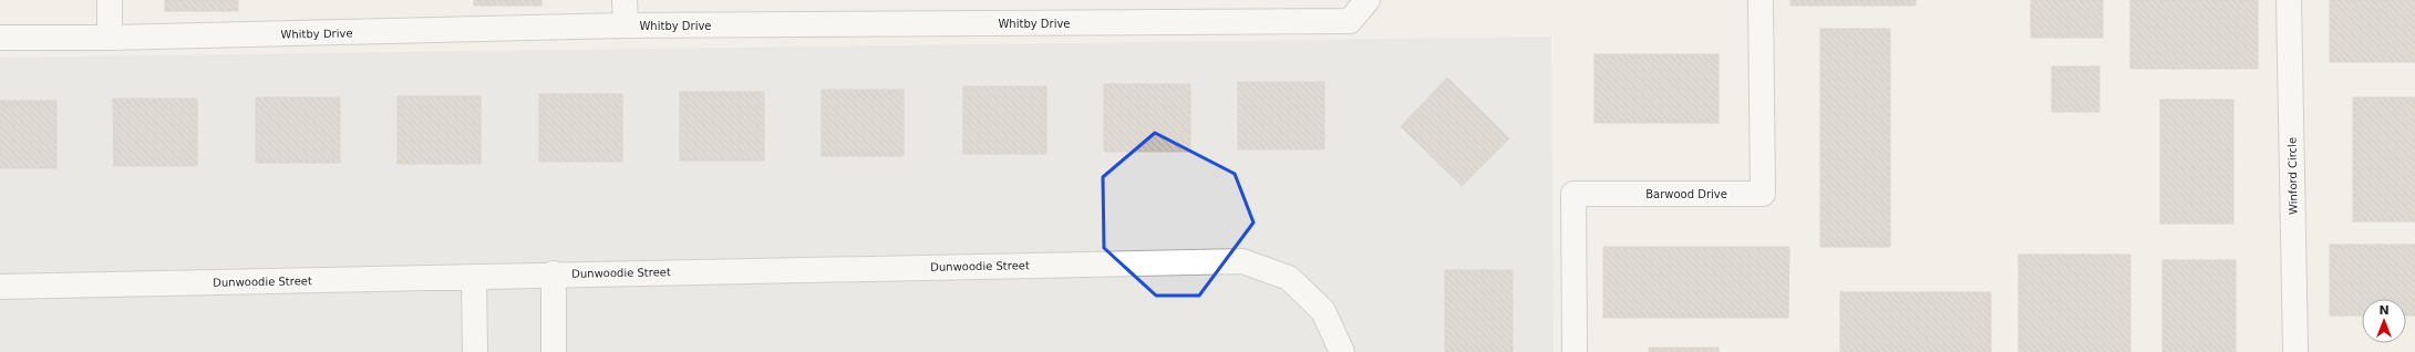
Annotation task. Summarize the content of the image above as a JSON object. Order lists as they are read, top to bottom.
{
  "streets": {
    "street": [
      "Whitby Drive",
      "Winford Circle",
      "Barwood Drive",
      "Dunwoodie Street"
    ]
  },
  "north": "top"
}
